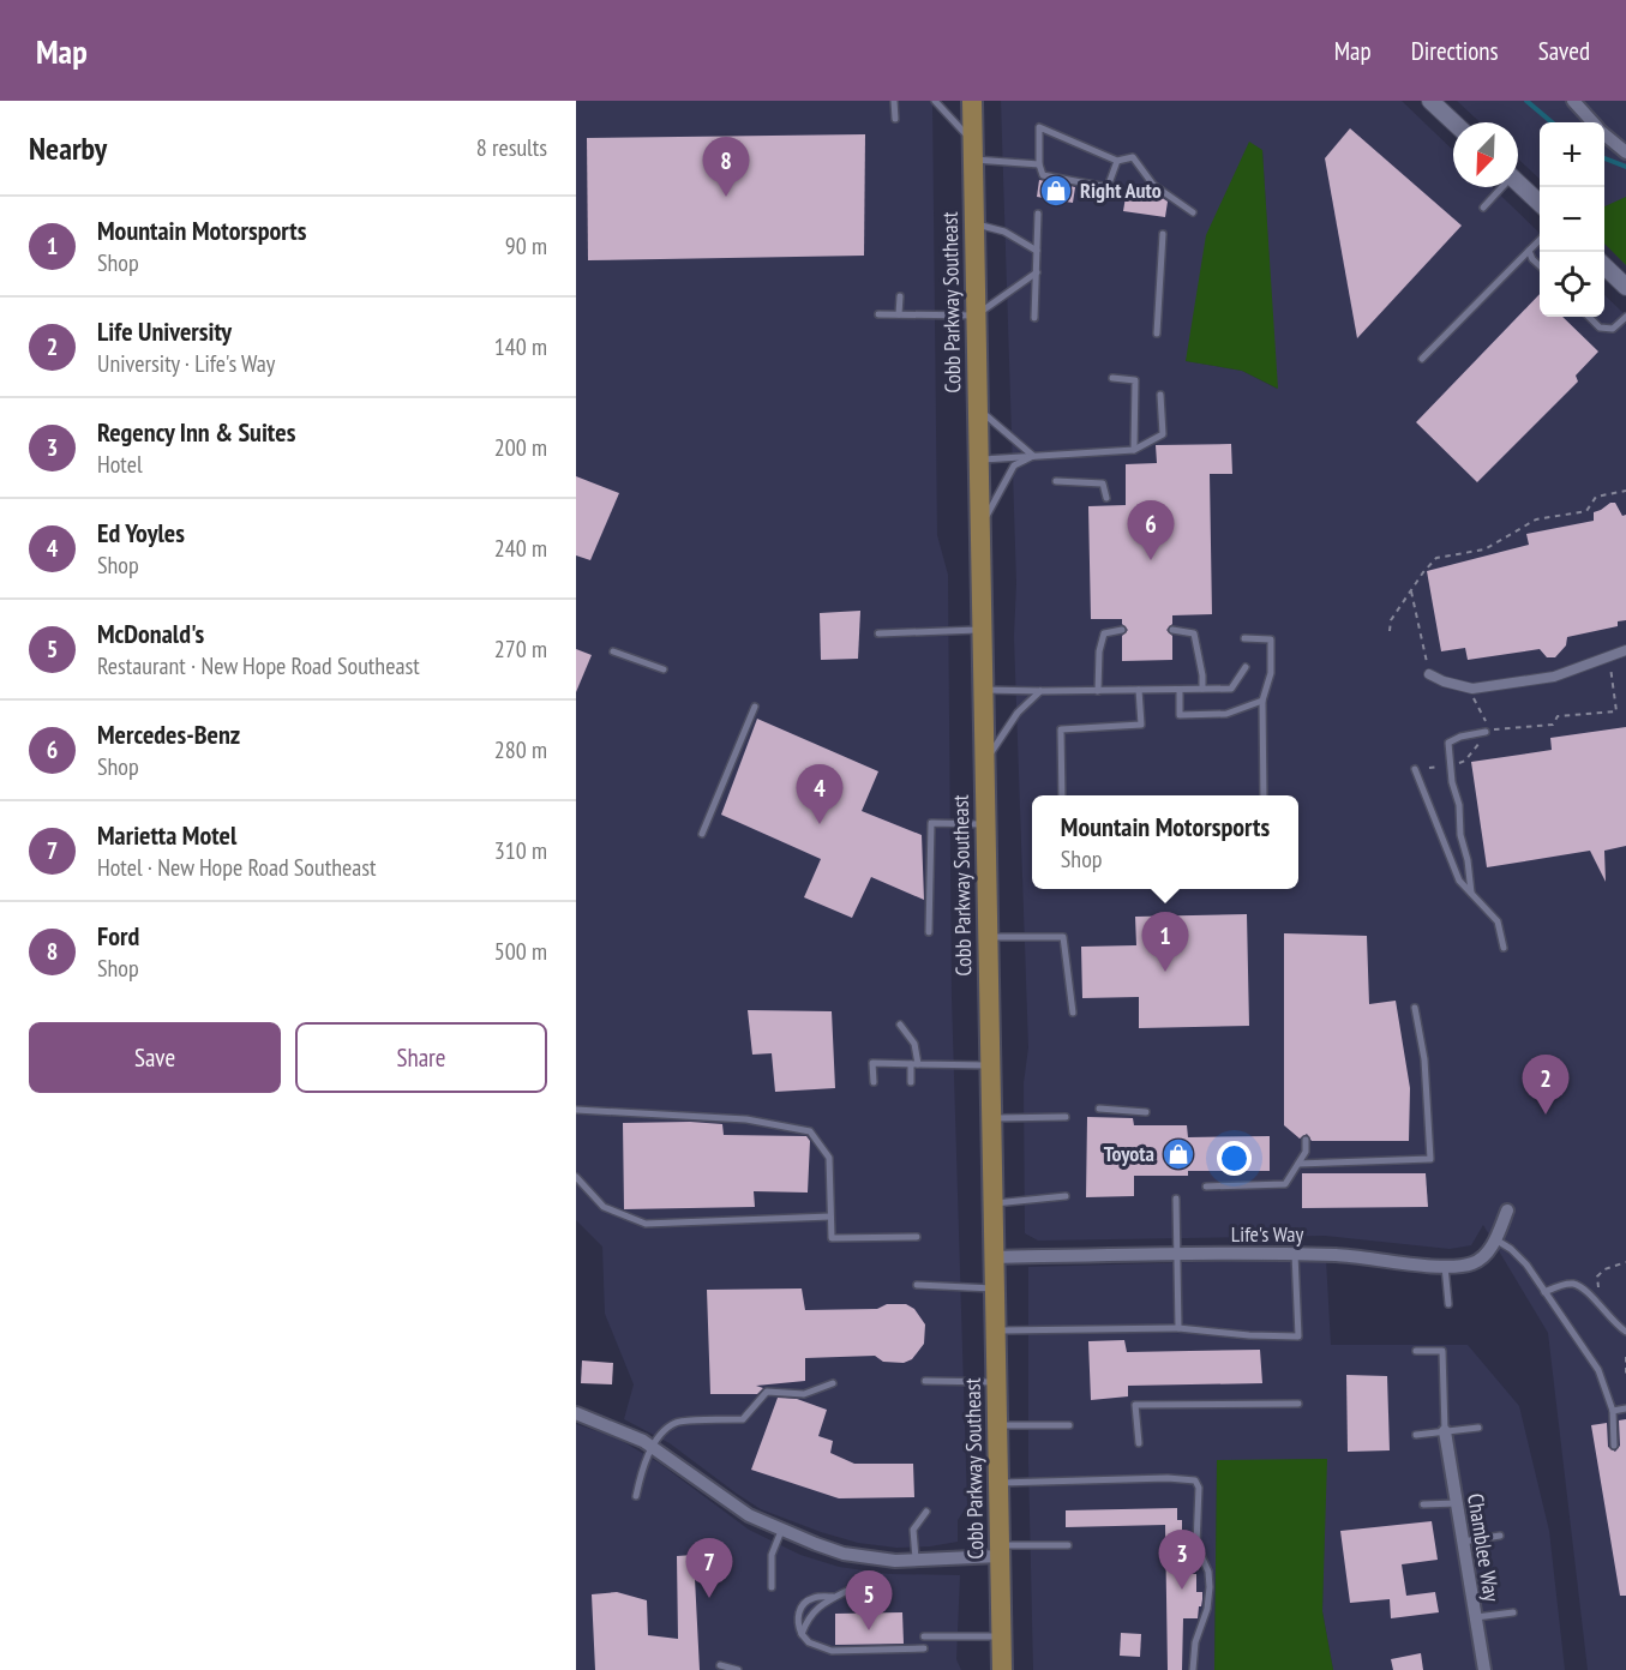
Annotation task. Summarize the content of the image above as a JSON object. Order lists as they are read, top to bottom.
{
  "streets": {
    "main road": ["Cobb Parkway Southeast"],
    "street": ["Life's Way", "Chamblee Way"]
  },
  "crossings": [
    ["Cobb Parkway Southeast", "Life's Way"]
  ],
  "places": {
    "shop": ["Right Auto", "Toyota"]
  },
  "north": "bottom left",
  "page": {
    "header": "Map",
    "nav": ["Map", "Directions", "Saved"],
    "heading": ["Nearby", "8 results"],
    "map_buttons": ["+", "−"],
    "pins": [
      "8",
      "6",
      "4",
      "1",
      "2",
      "3",
      "7",
      "5"
    ],
    "list": [
      {
        "mark": "1",
        "name": "Mountain Motorsports",
        "note": "Shop",
        "value": "90 m"
      },
      {
        "mark": "2",
        "name": "Life University",
        "note": "University · Life's Way",
        "value": "140 m"
      },
      {
        "mark": "3",
        "name": "Regency Inn & Suites",
        "note": "Hotel",
        "value": "200 m"
      },
      {
        "mark": "4",
        "name": "Ed Yoyles",
        "note": "Shop",
        "value": "240 m"
      },
      {
        "mark": "5",
        "name": "McDonald's",
        "note": "Restaurant · New Hope Road Southeast",
        "value": "270 m"
      },
      {
        "mark": "6",
        "name": "Mercedes-Benz",
        "note": "Shop",
        "value": "280 m"
      },
      {
        "mark": "7",
        "name": "Marietta Motel",
        "note": "Hotel · New Hope Road Southeast",
        "value": "310 m"
      },
      {
        "mark": "8",
        "name": "Ford",
        "note": "Shop",
        "value": "500 m"
      }
    ],
    "popup": ["Mountain Motorsports", "Shop"],
    "buttons": ["Save", "Share"]
  }
}
